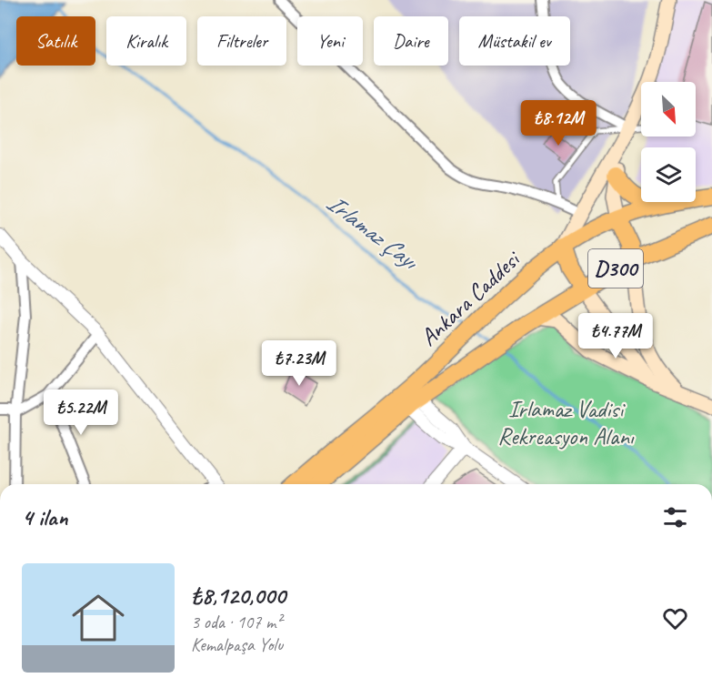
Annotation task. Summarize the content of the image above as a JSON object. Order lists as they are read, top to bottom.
{
  "streets": {
    "highway": ["D300", "Ankara Caddesi"]
  },
  "water": ["Irlamaz Çayı"],
  "parks": ["Irlamaz Vadisi Rekreasyon Alanı"],
  "north": "bottom right",
  "page": {
    "chip": [
      "Satılık",
      "Kiralık",
      "Filtreler",
      "Yeni",
      "Daire",
      "Müstakil ev"
    ],
    "price": [
      "₺8.12M",
      "₺4.77M",
      "₺7.23M",
      "₺5.22M"
    ],
    "heading": "4 ilan",
    "list": [
      {
        "name": "₺8,120,000",
        "note": "3 oda · 107 m² · Kemalpaşa Yolu"
      }
    ]
  }
}
